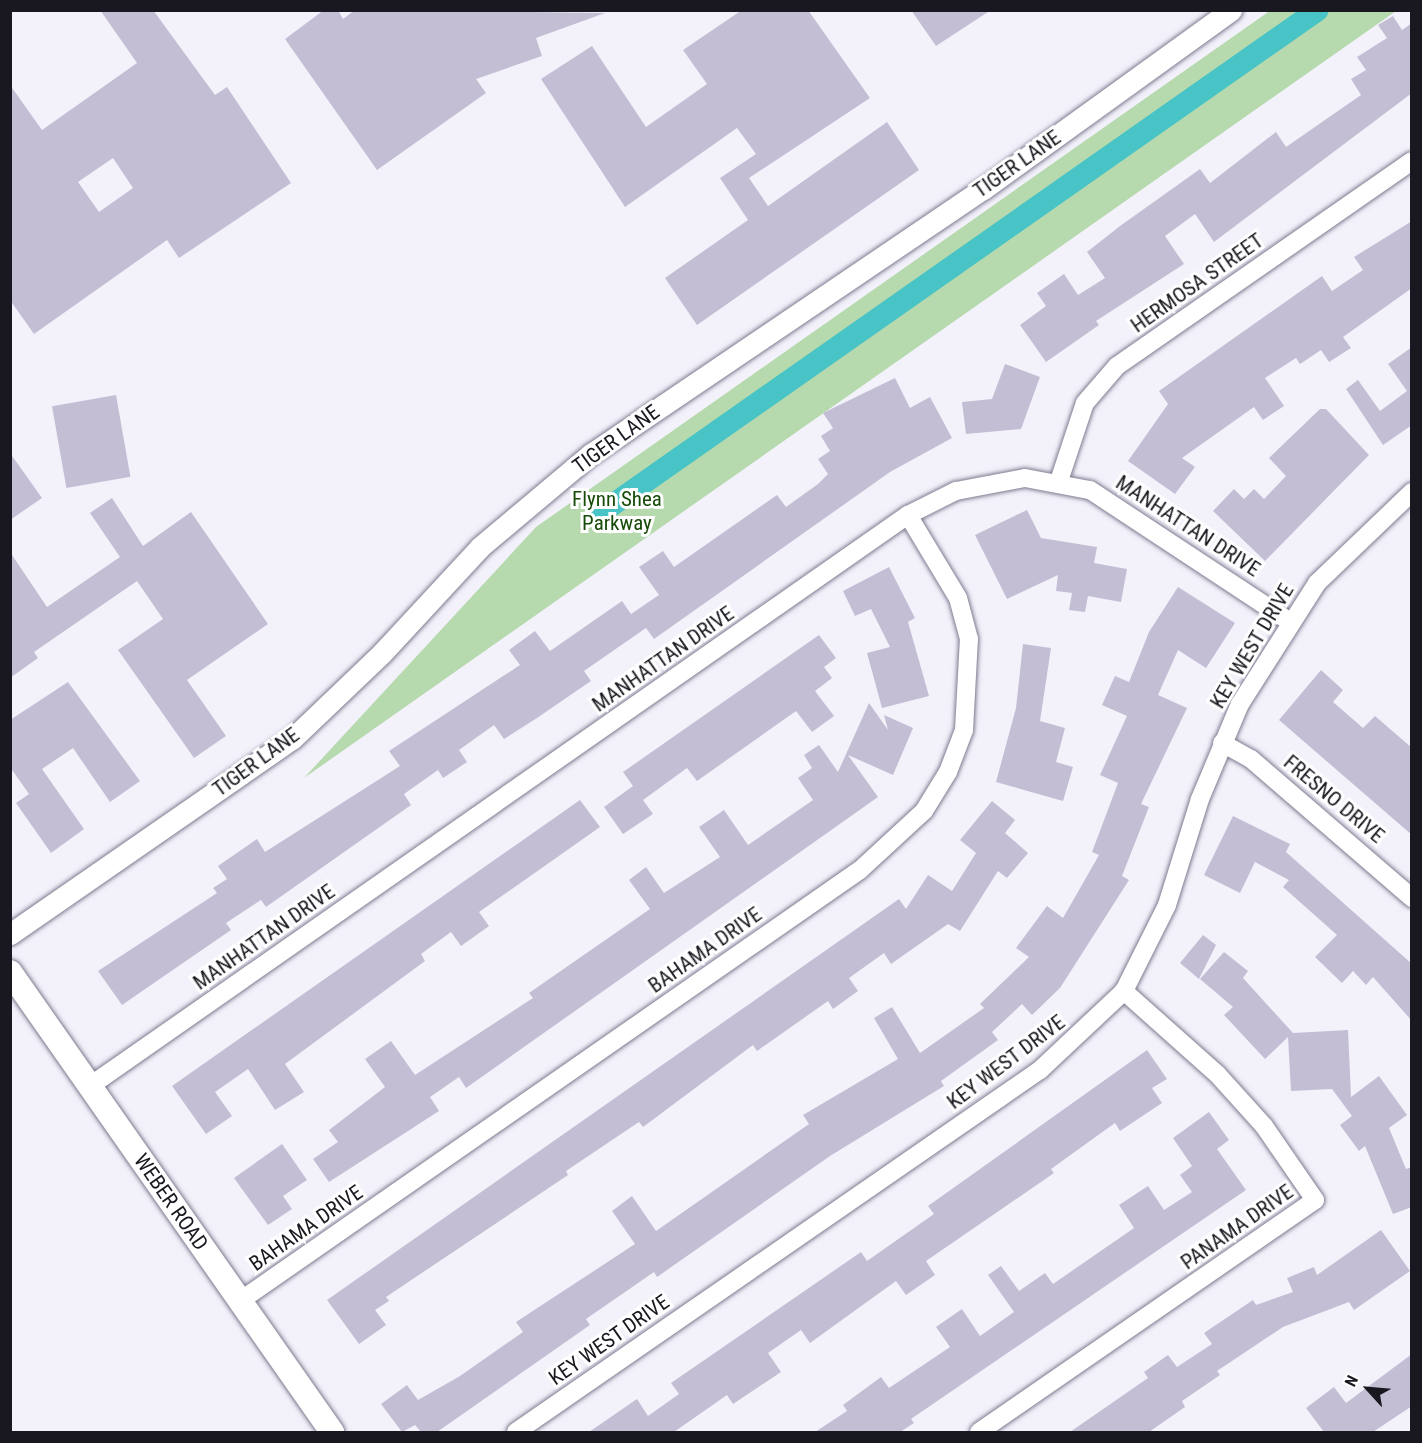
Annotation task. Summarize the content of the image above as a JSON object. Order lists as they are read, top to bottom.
{
  "streets": {
    "main road": ["WEBER ROAD"],
    "street": [
      "TIGER LANE",
      "HERMOSA STREET",
      "MANHATTAN DRIVE",
      "KEY WEST DRIVE",
      "FRESNO DRIVE",
      "BAHAMA DRIVE",
      "PANAMA DRIVE"
    ]
  },
  "crossings": [
    ["HERMOSA STREET", "MANHATTAN DRIVE"],
    ["MANHATTAN DRIVE", "KEY WEST DRIVE"],
    ["MANHATTAN DRIVE", "BAHAMA DRIVE"],
    ["MANHATTAN DRIVE", "WEBER ROAD"],
    ["KEY WEST DRIVE", "FRESNO DRIVE"],
    ["KEY WEST DRIVE", "PANAMA DRIVE"],
    ["BAHAMA DRIVE", "WEBER ROAD"]
  ],
  "parks": ["Flynn Shea Parkway"],
  "north": "top left"
}
